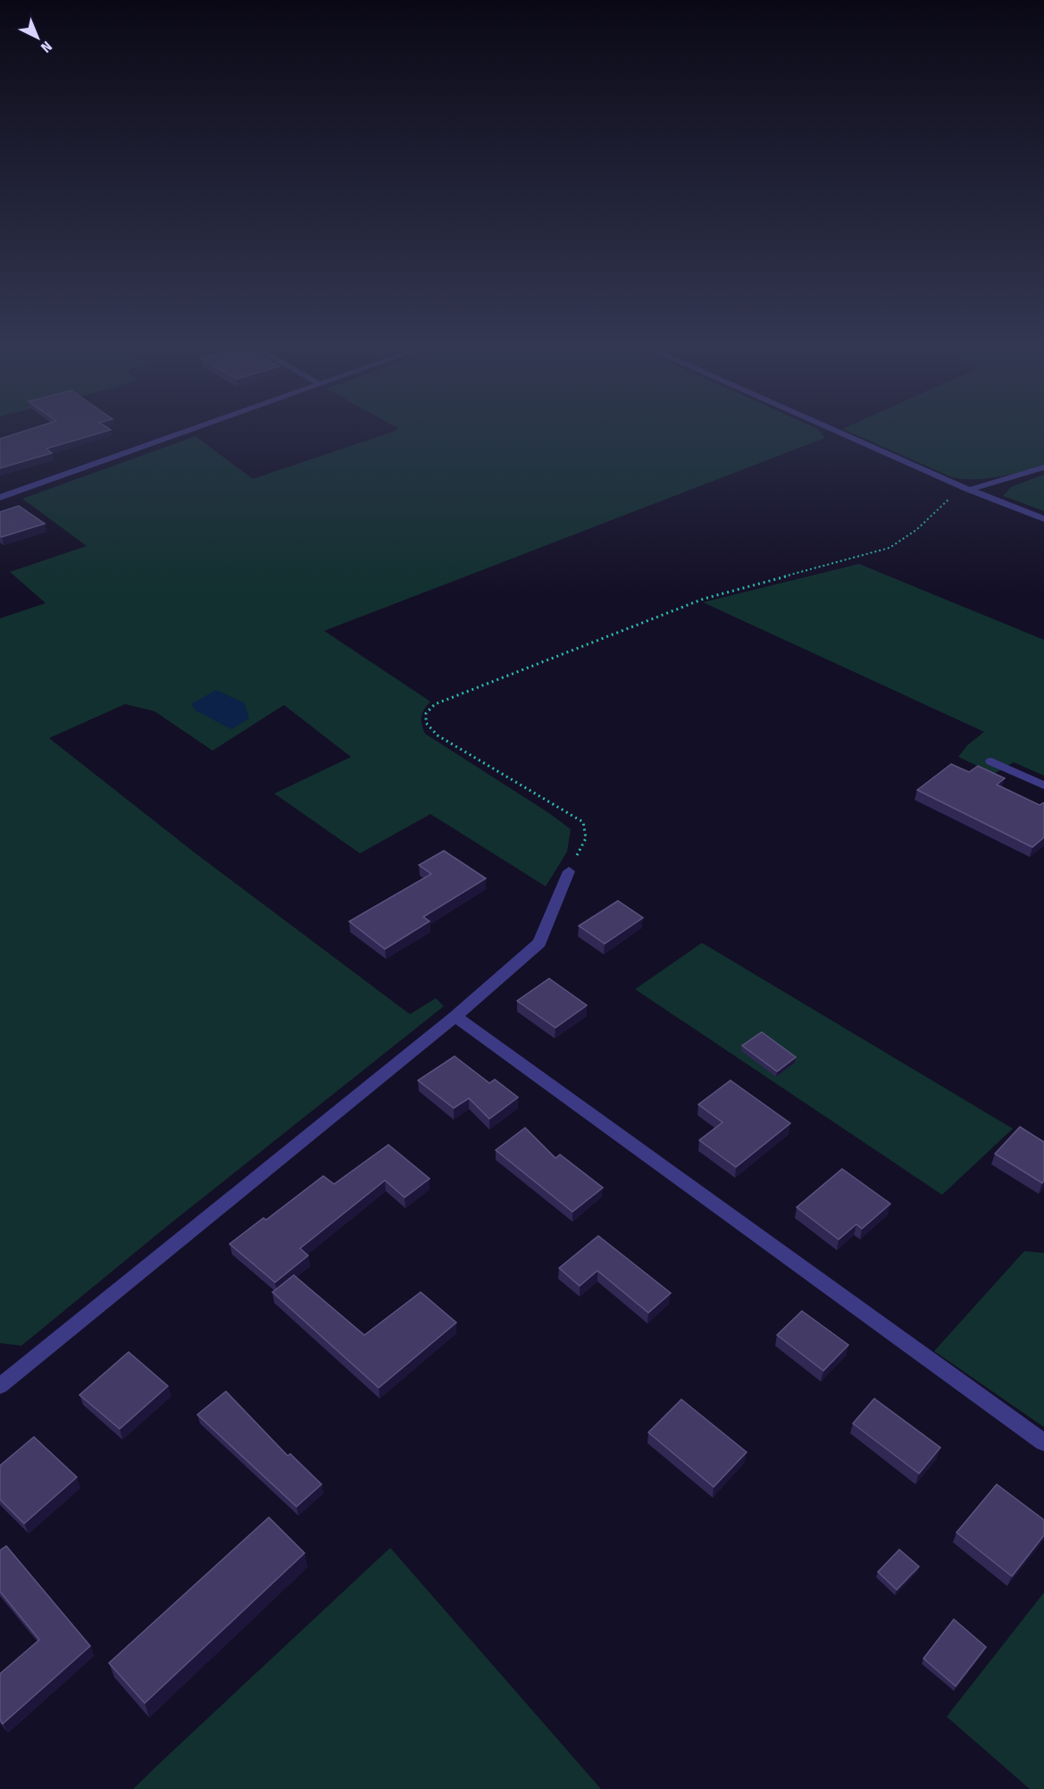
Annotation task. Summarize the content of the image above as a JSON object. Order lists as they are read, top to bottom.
{
  "north": "bottom right"
}
